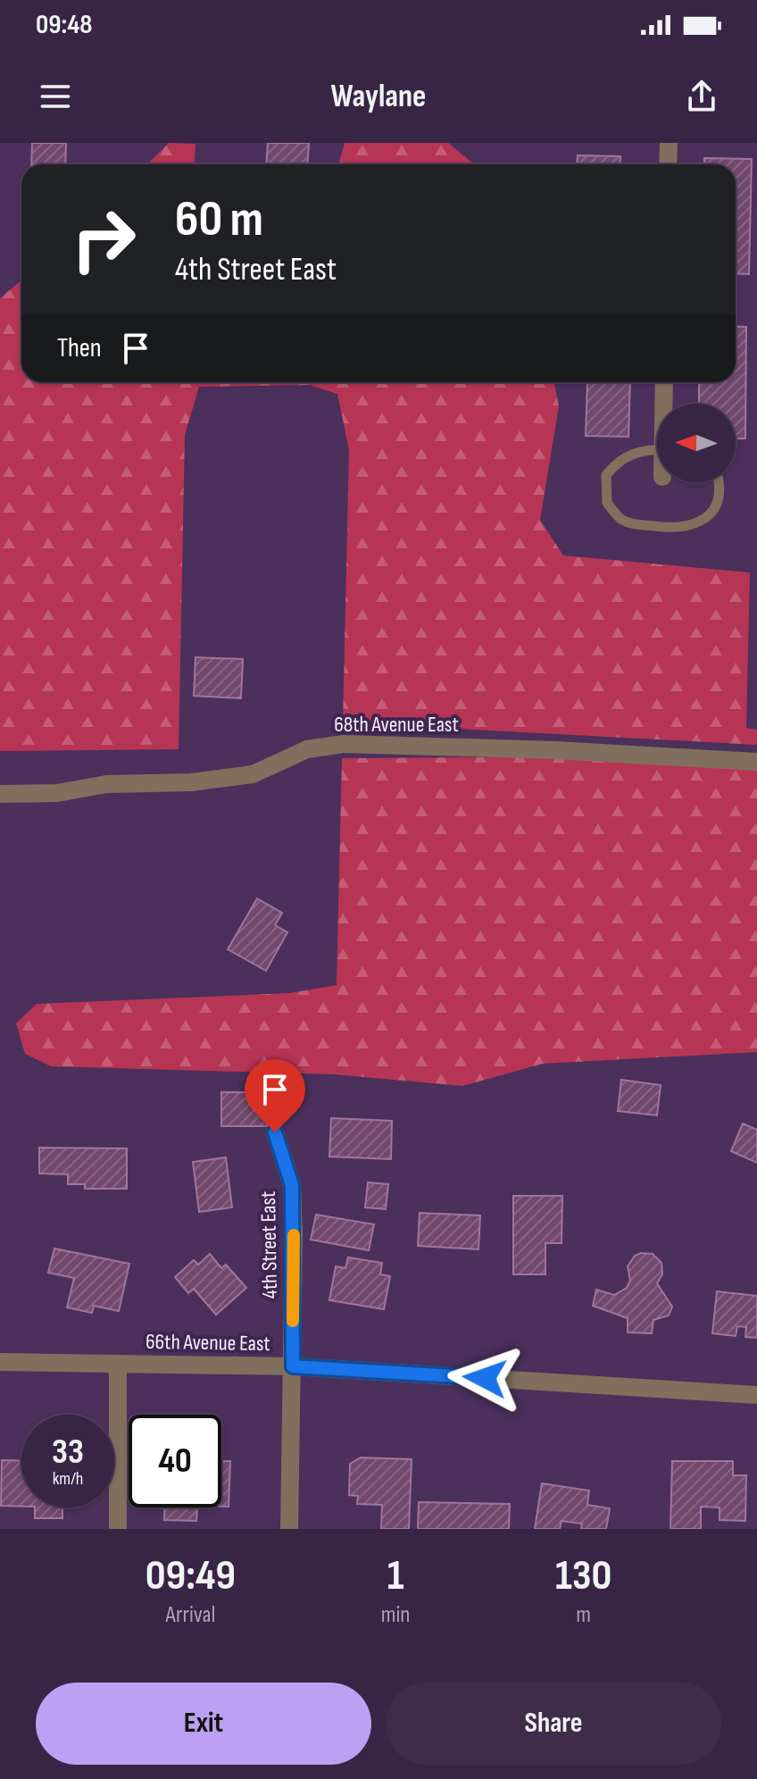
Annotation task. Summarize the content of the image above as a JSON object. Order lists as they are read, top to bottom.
{
  "streets": {
    "street": ["68th Avenue East", "4th Street East", "66th Avenue East"]
  },
  "crossings": [
    ["4th Street East", "66th Avenue East"]
  ],
  "north": "left",
  "page": {
    "status": "09:48",
    "header": "Waylane",
    "turn": ["60 m", "4th Street East"],
    "then": "Then",
    "speed": "33 km/h",
    "limit": "40",
    "eta": [
      "09:49",
      "Arrival",
      "1",
      "min",
      "130",
      "m"
    ],
    "buttons": ["Exit", "Share"]
  }
}
